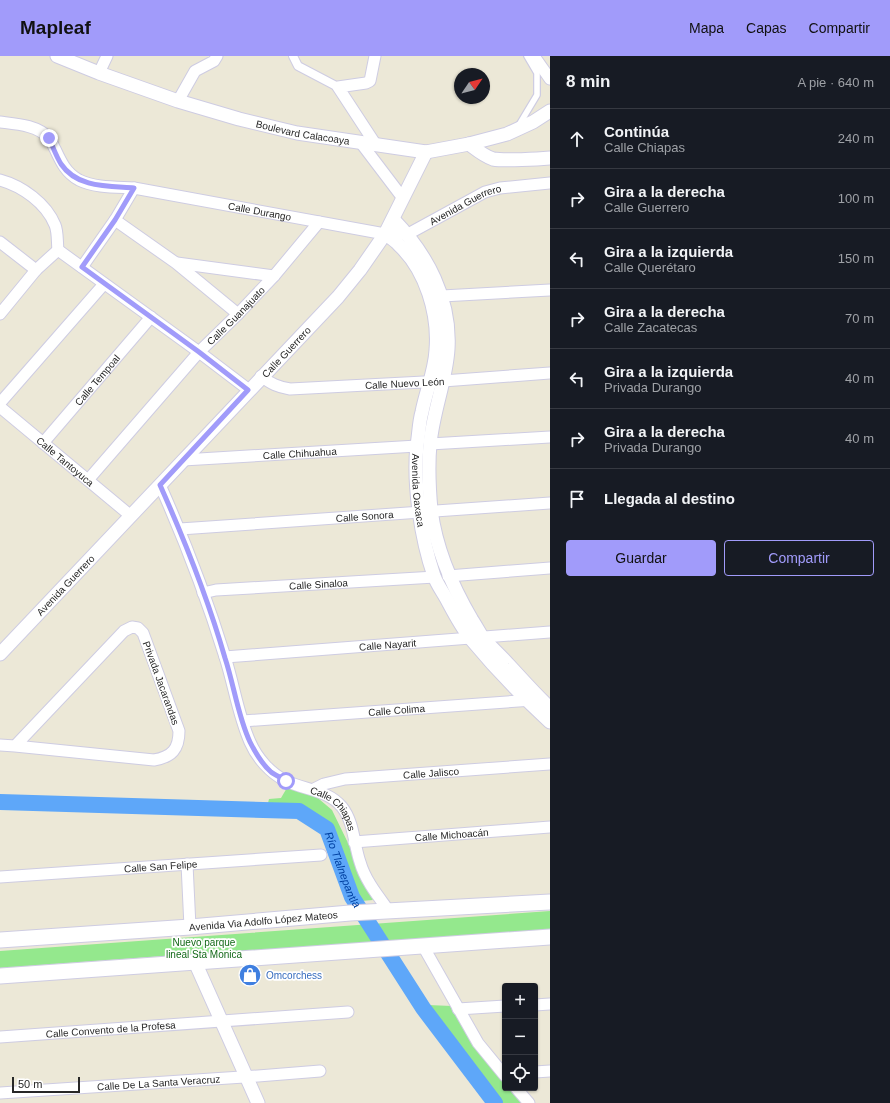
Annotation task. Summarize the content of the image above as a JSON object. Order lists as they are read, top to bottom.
{
  "streets": {
    "main road": ["Avenida Via Adolfo López Mateos"],
    "street": [
      "Boulevard Calacoaya",
      "Avenida Guerrero",
      "Calle Durango",
      "Calle Guanajuato",
      "Calle Guerrero",
      "Calle Tempoal",
      "Calle Nuevo León",
      "Calle Chihuahua",
      "Calle Tantoyuca",
      "Avenida Oaxaca",
      "Calle Sonora",
      "Calle Sinaloa",
      "Calle Nayarit",
      "Privada Jacarandas",
      "Calle Colima",
      "Calle Jalisco",
      "Calle Chiapas",
      "Calle Michoacán",
      "Calle San Felipe",
      "Calle Convento de la Profesa",
      "Calle De La Santa Veracruz"
    ]
  },
  "crossings": [
    ["Boulevard Calacoaya", "Calle Guerrero"],
    ["Avenida Guerrero", "Calle Durango"],
    ["Avenida Guerrero", "Calle Guerrero"],
    ["Avenida Guerrero", "Calle Tantoyuca"],
    ["Avenida Guerrero", "Avenida Oaxaca"],
    ["Calle Durango", "Calle Guanajuato"],
    ["Calle Durango", "Calle Guerrero"],
    ["Calle Durango", "Avenida Oaxaca"],
    ["Calle Guanajuato", "Calle Tantoyuca"],
    ["Calle Guerrero", "Calle Nuevo León"],
    ["Calle Guerrero", "Calle Chihuahua"],
    ["Calle Guerrero", "Calle Tantoyuca"],
    ["Calle Guerrero", "Avenida Oaxaca"],
    ["Calle Guerrero", "Calle Chiapas"],
    ["Calle Tempoal", "Calle Tantoyuca"],
    ["Calle Nuevo León", "Avenida Oaxaca"],
    ["Calle Chihuahua", "Avenida Oaxaca"],
    ["Avenida Oaxaca", "Calle Sonora"],
    ["Avenida Oaxaca", "Calle Sinaloa"],
    ["Avenida Oaxaca", "Calle Nayarit"],
    ["Avenida Oaxaca", "Calle Colima"],
    ["Calle Sonora", "Calle Chiapas"],
    ["Calle Sinaloa", "Calle Chiapas"],
    ["Calle Nayarit", "Calle Chiapas"],
    ["Calle Colima", "Calle Chiapas"],
    ["Calle Jalisco", "Calle Chiapas"],
    ["Calle Chiapas", "Calle Michoacán"],
    ["Calle Chiapas", "Avenida Via Adolfo López Mateos"]
  ],
  "water": ["Río Tlalnepantla"],
  "parks": ["Nuevo parque lineal Sta Monica"],
  "places": {
    "shop": ["Omcorchess"]
  },
  "scale_bar": "50 m",
  "north": "top right",
  "page": {
    "header": "Mapleaf",
    "nav": ["Mapa", "Capas", "Compartir"],
    "heading": ["8 min", "A pie · 640 m"],
    "list": [
      ["Continúa", "Calle Chiapas", "240 m"],
      ["Gira a la derecha", "Calle Guerrero", "100 m"],
      ["Gira a la izquierda", "Calle Querétaro", "150 m"],
      ["Gira a la derecha", "Calle Zacatecas", "70 m"],
      ["Gira a la izquierda", "Privada Durango", "40 m"],
      ["Gira a la derecha", "Privada Durango", "40 m"],
      "Llegada al destino"
    ],
    "buttons": ["Guardar", "Compartir"],
    "map_buttons": ["+", "−"],
    "scale": "50 m"
  }
}
